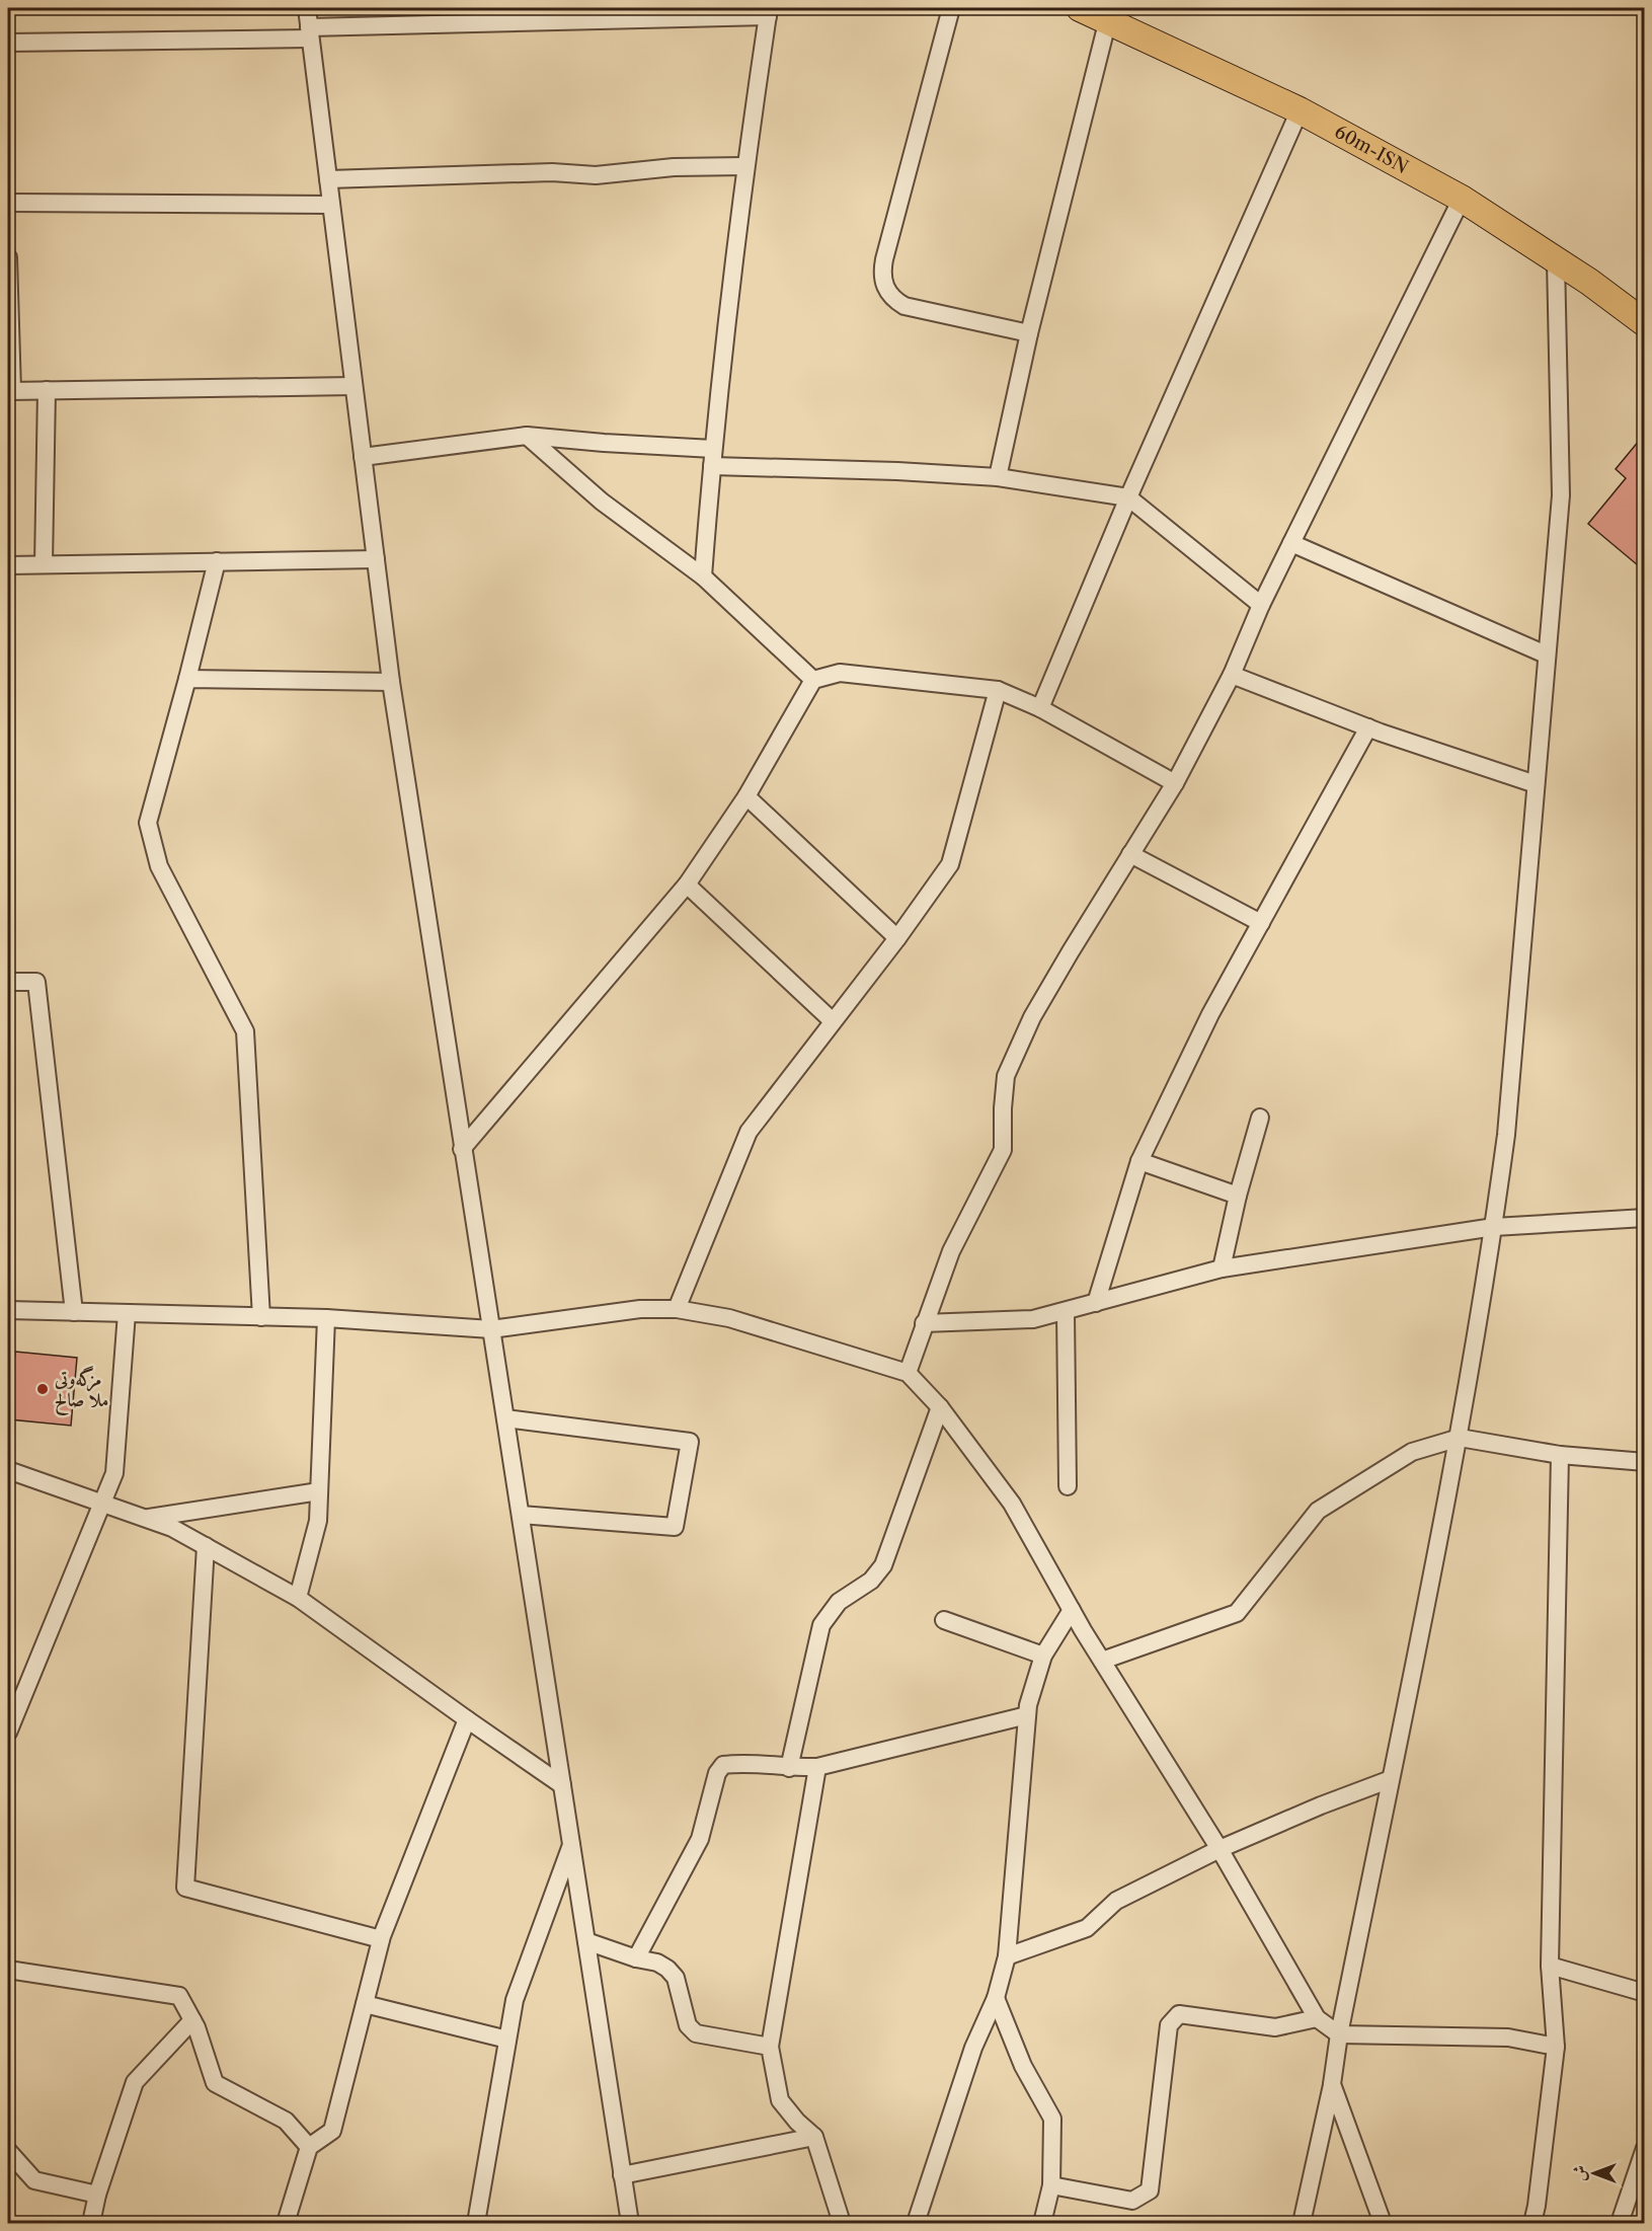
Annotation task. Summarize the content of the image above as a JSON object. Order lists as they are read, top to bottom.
{
  "streets": {
    "main road": ["60m-ISN"]
  },
  "places": ["مزگه‌وتی ملا صالح"],
  "north": "left"
}
